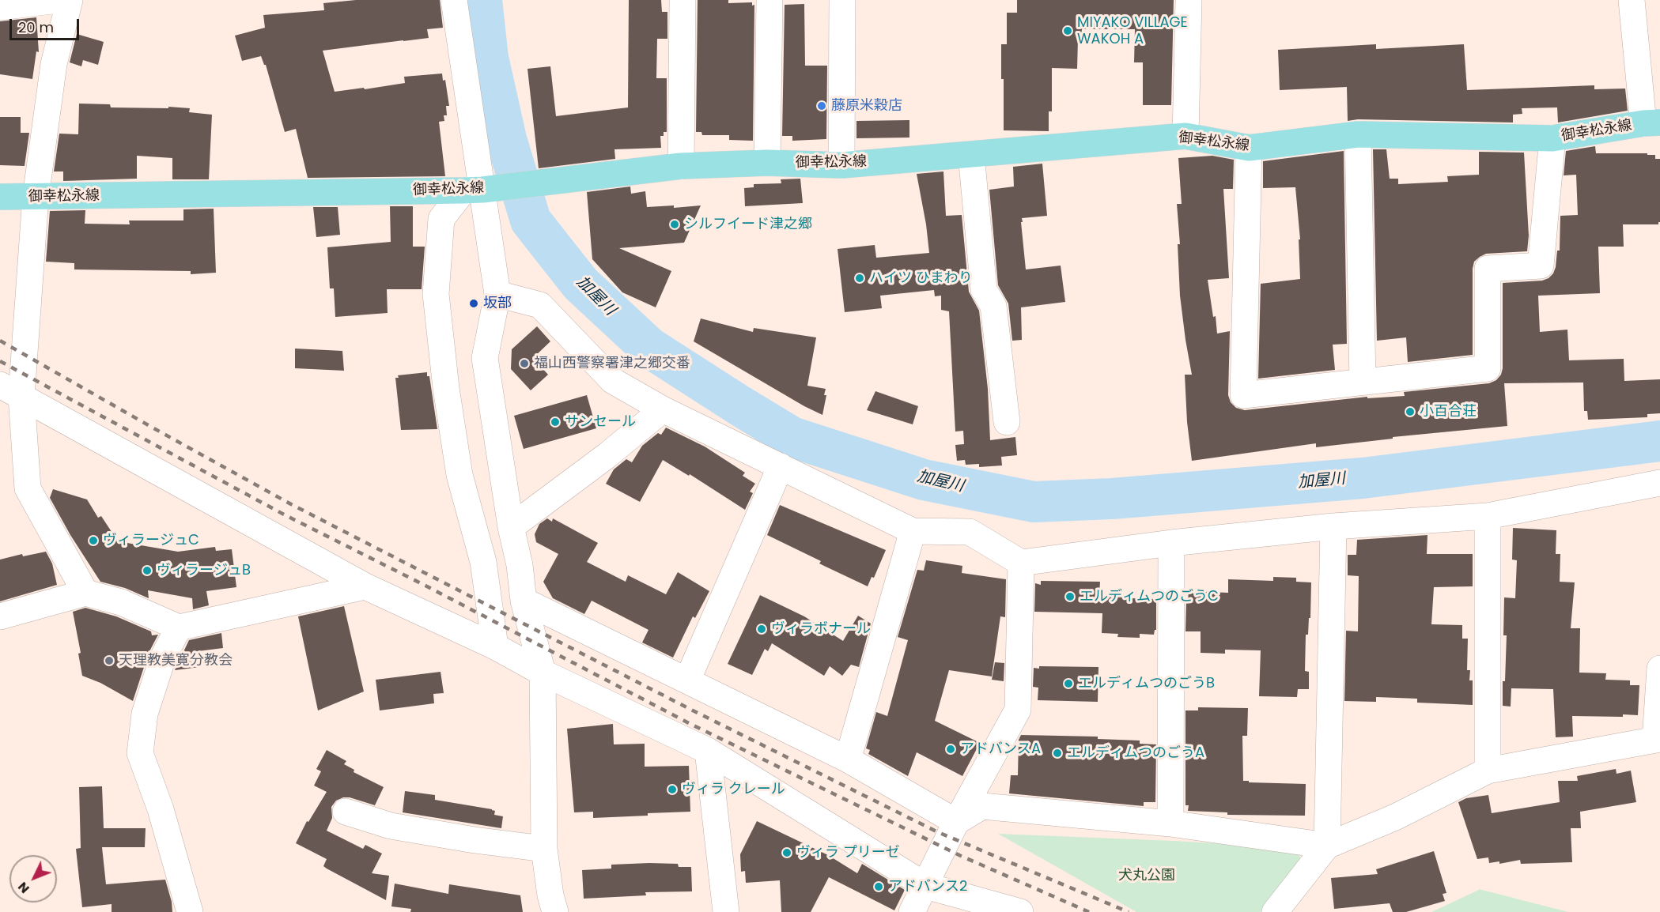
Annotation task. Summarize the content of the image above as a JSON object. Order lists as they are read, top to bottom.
{
  "streets": {
    "main road": ["御幸松永線"]
  },
  "water": ["加屋川"],
  "parks": ["犬丸公園"],
  "places": [
    "MIYAKO VILLAGE WAKOH A",
    "藤原米穀店",
    "シルフイード津之郷",
    "ハイツ ひまわり",
    "坂部",
    "福山西警察署津之郷交番",
    "小百合荘",
    "サンセール",
    "ヴィラージュC",
    "ヴィラージュB",
    "エルディムつのごうC",
    "ヴィラボナール",
    "天理教美寛分教会",
    "エルディムつのごうB",
    "アドバンスA",
    "エルディムつのごうA",
    "ヴィラ クレール",
    "ヴィラ プリーゼ",
    "アドバンス2"
  ],
  "scale_bar": "20 m",
  "north": "bottom left"
}
